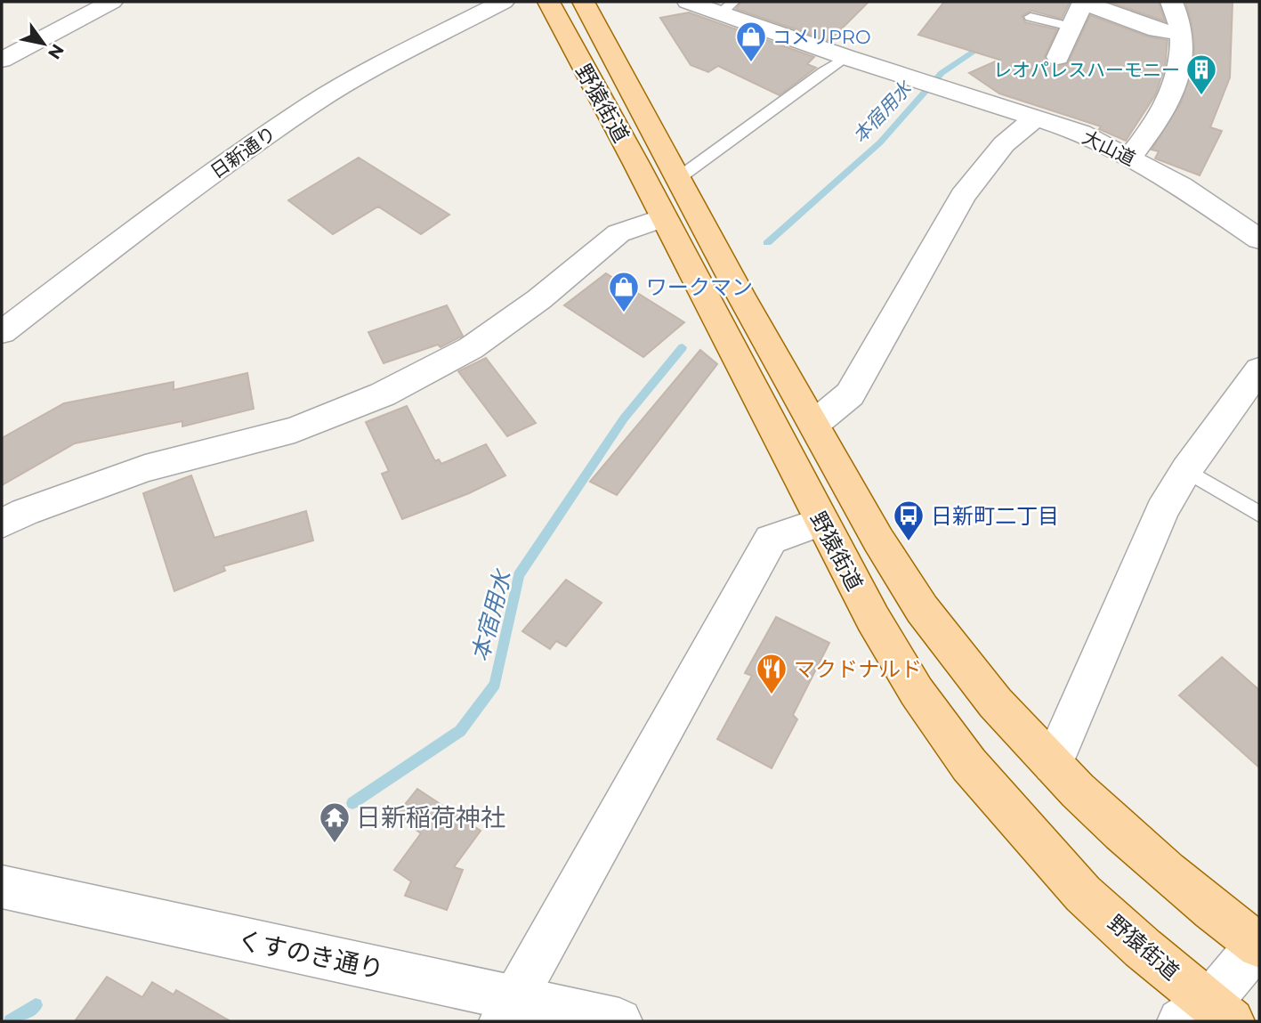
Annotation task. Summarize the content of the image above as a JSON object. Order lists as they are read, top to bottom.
{
  "streets": {
    "main road": ["野猿街道"],
    "street": ["大山道", "日新通り", "くすのき通り"]
  },
  "water": ["本宿用水"],
  "places": {
    "shop": ["コメリPRO", "ワークマン"],
    "building": ["レオパレスハーモニー"],
    "bus stop": ["日新町二丁目"],
    "restaurant": ["マクドナルド"],
    "temple": ["日新稲荷神社"]
  },
  "north": "bottom right"
}
